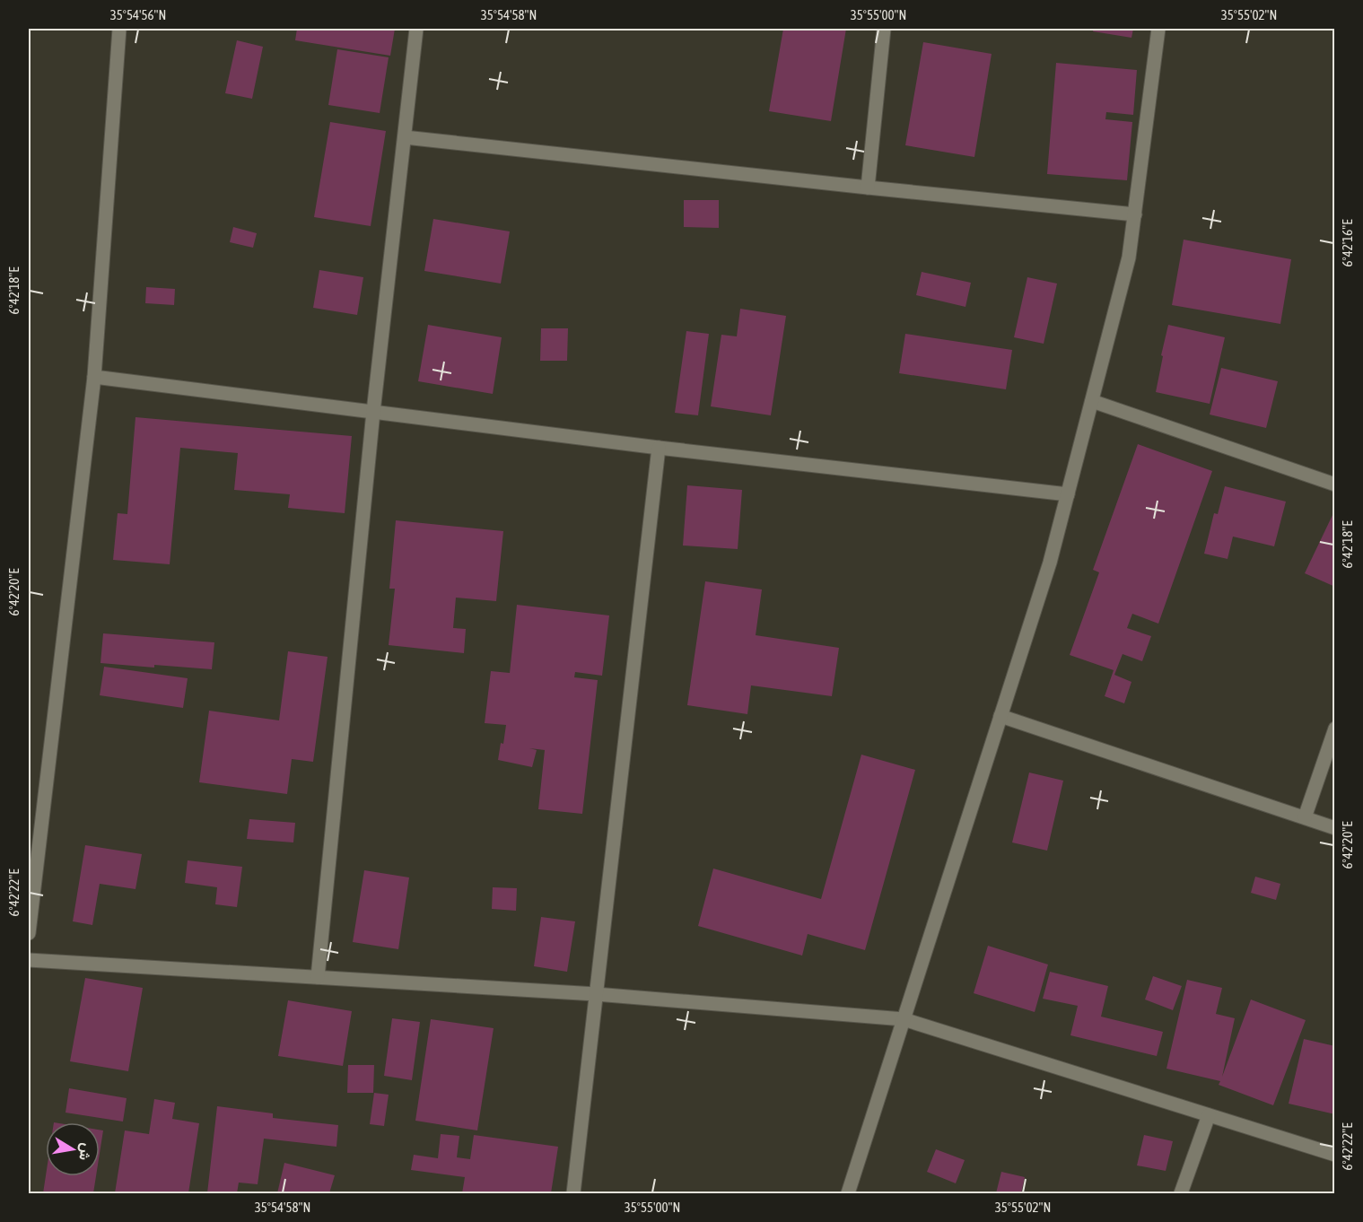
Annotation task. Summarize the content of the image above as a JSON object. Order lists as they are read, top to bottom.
{
  "north": "right",
  "coordinates": [
    "35°54'56\"N",
    "35°54'58\"N",
    "35°55'00\"N",
    "35°55'02\"N",
    "6°42'16\"E",
    "6°42'18\"E",
    "6°42'20\"E",
    "6°42'22\"E"
  ]
}
